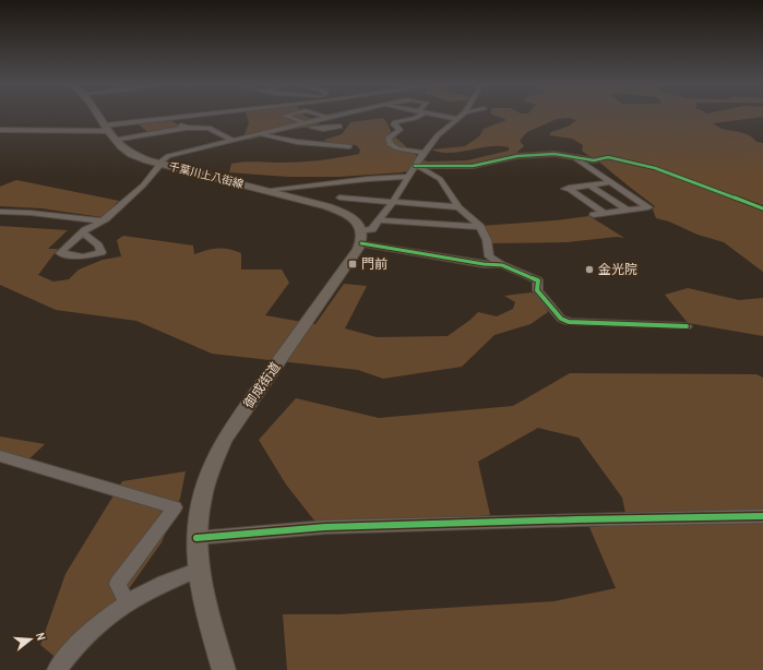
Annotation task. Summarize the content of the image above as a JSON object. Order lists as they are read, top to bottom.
{
  "streets": {
    "main road": ["千葉川上八街線", "御成街道"]
  },
  "crossings": [
    ["千葉川上八街線", "御成街道"]
  ],
  "places": {
    "transit": ["門前"],
    "other": ["金光院"]
  },
  "north": "right"
}
